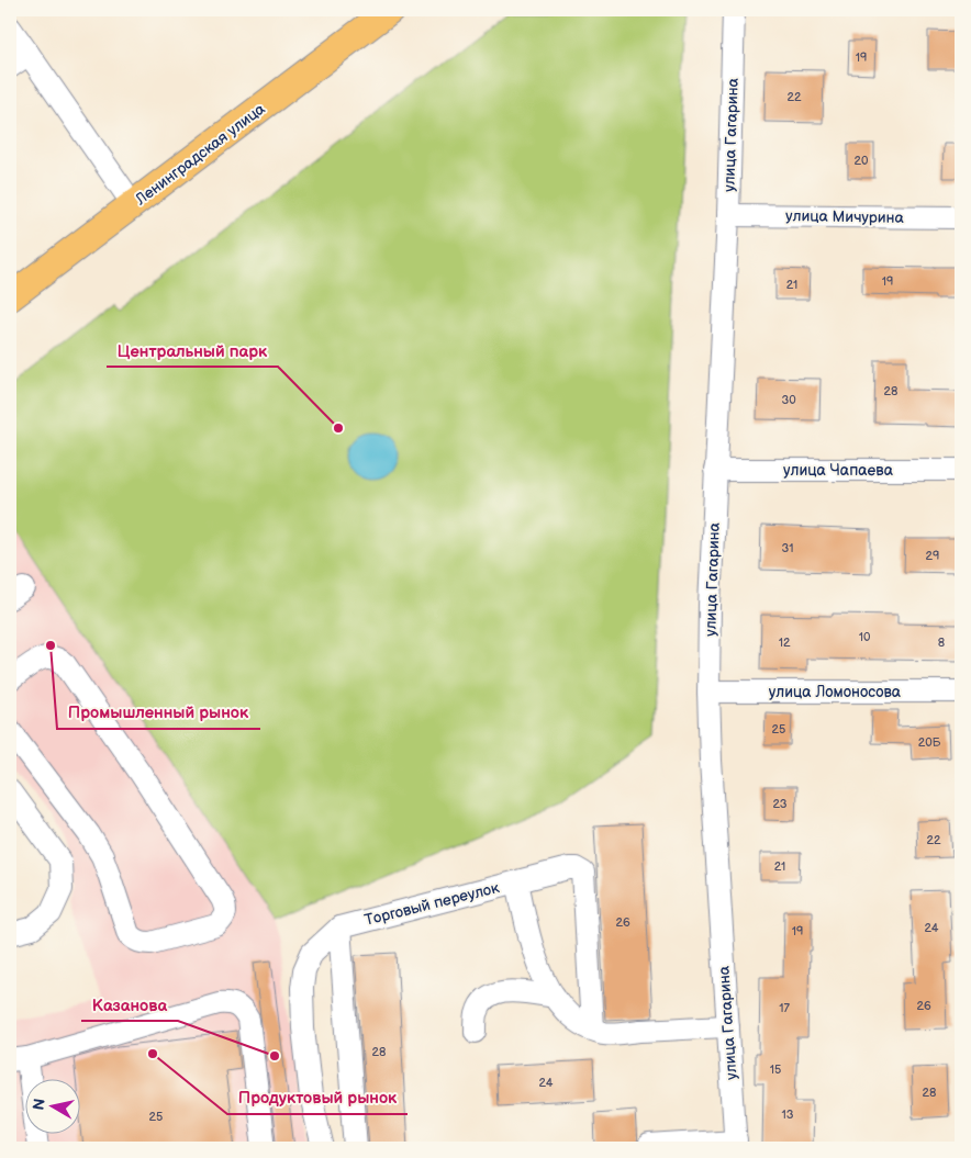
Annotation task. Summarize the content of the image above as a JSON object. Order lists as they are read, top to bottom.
{
  "streets": {
    "main road": ["Ленинградская улица"],
    "street": [
      "улица Гагарина",
      "улица Мичурина",
      "улица Чапаева",
      "улица Ломоносова",
      "Торговый переулок"
    ]
  },
  "crossings": [
    ["улица Гагарина", "улица Мичурина"],
    ["улица Гагарина", "улица Чапаева"],
    ["улица Гагарина", "улица Ломоносова"],
    ["улица Гагарина", "Торговый переулок"]
  ],
  "places": [
    "Центральный парк",
    "Промышленный рынок",
    "Продуктовый рынок",
    "Казанова"
  ],
  "house_numbers": [
    "19",
    "22",
    "20",
    "19",
    "21",
    "28",
    "30",
    "31",
    "29",
    "10",
    "12",
    "8",
    "25",
    "20Б",
    "23",
    "22",
    "21",
    "26",
    "24",
    "19",
    "26",
    "17",
    "28",
    "15",
    "24",
    "28",
    "13",
    "25"
  ],
  "north": "left"
}
